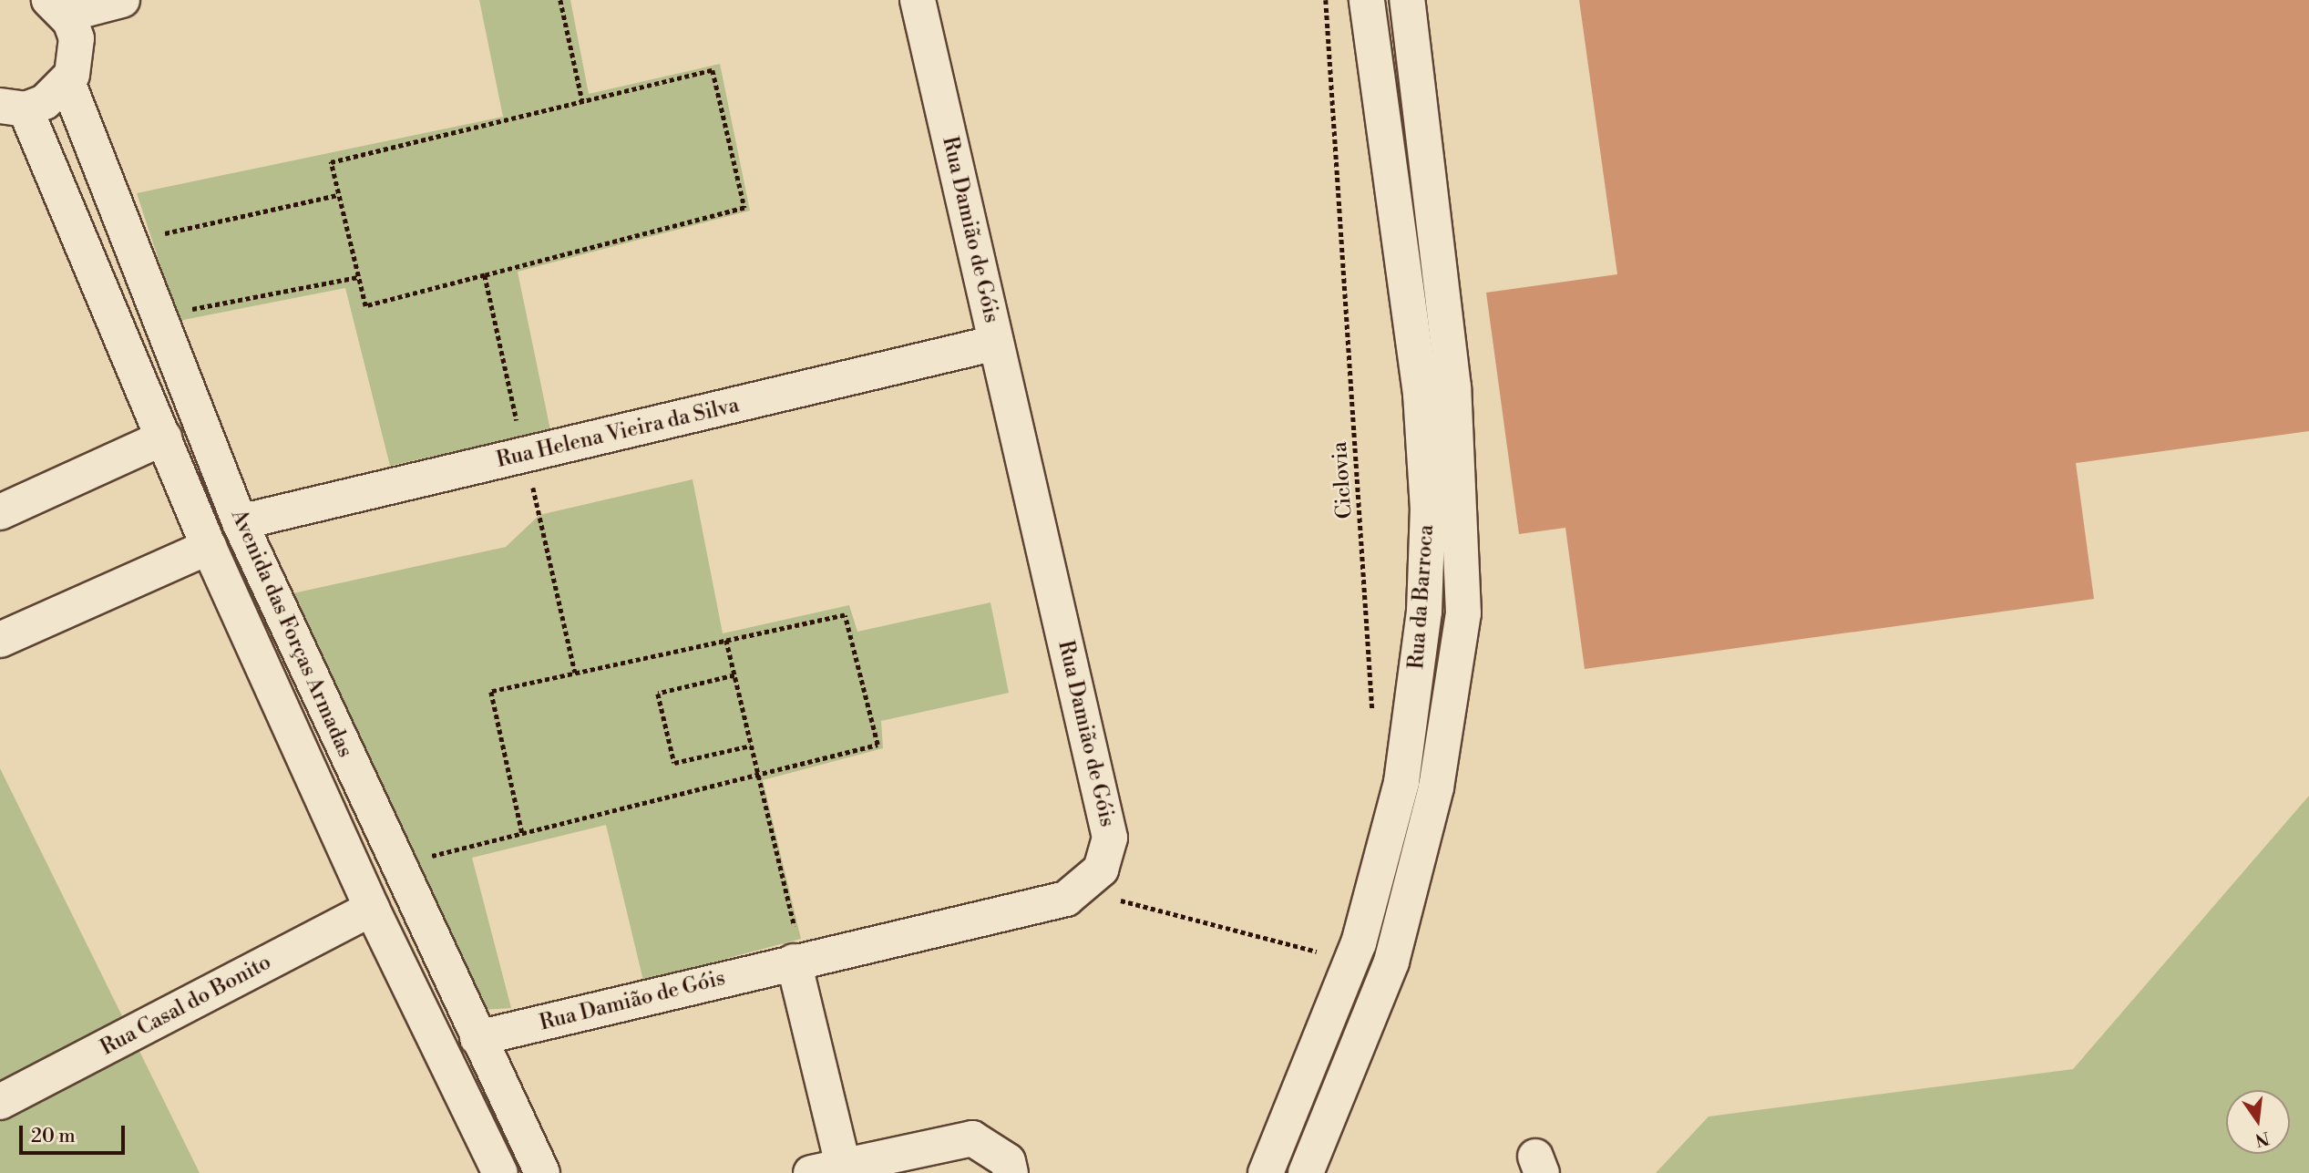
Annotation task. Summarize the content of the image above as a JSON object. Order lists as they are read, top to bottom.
{
  "streets": {
    "street": [
      "Rua Damião de Góis",
      "Rua Helena Vieira da Silva",
      "Rua da Barroca",
      "Avenida das Forças Armadas",
      "Rua Casal do Bonito"
    ],
    "path": ["Ciclovia"]
  },
  "crossings": [
    ["Rua Damião de Góis", "Rua Helena Vieira da Silva"],
    ["Rua Damião de Góis", "Avenida das Forças Armadas"],
    ["Rua Helena Vieira da Silva", "Avenida das Forças Armadas"],
    ["Avenida das Forças Armadas", "Rua Casal do Bonito"]
  ],
  "scale_bar": "20 m",
  "north": "bottom"
}
